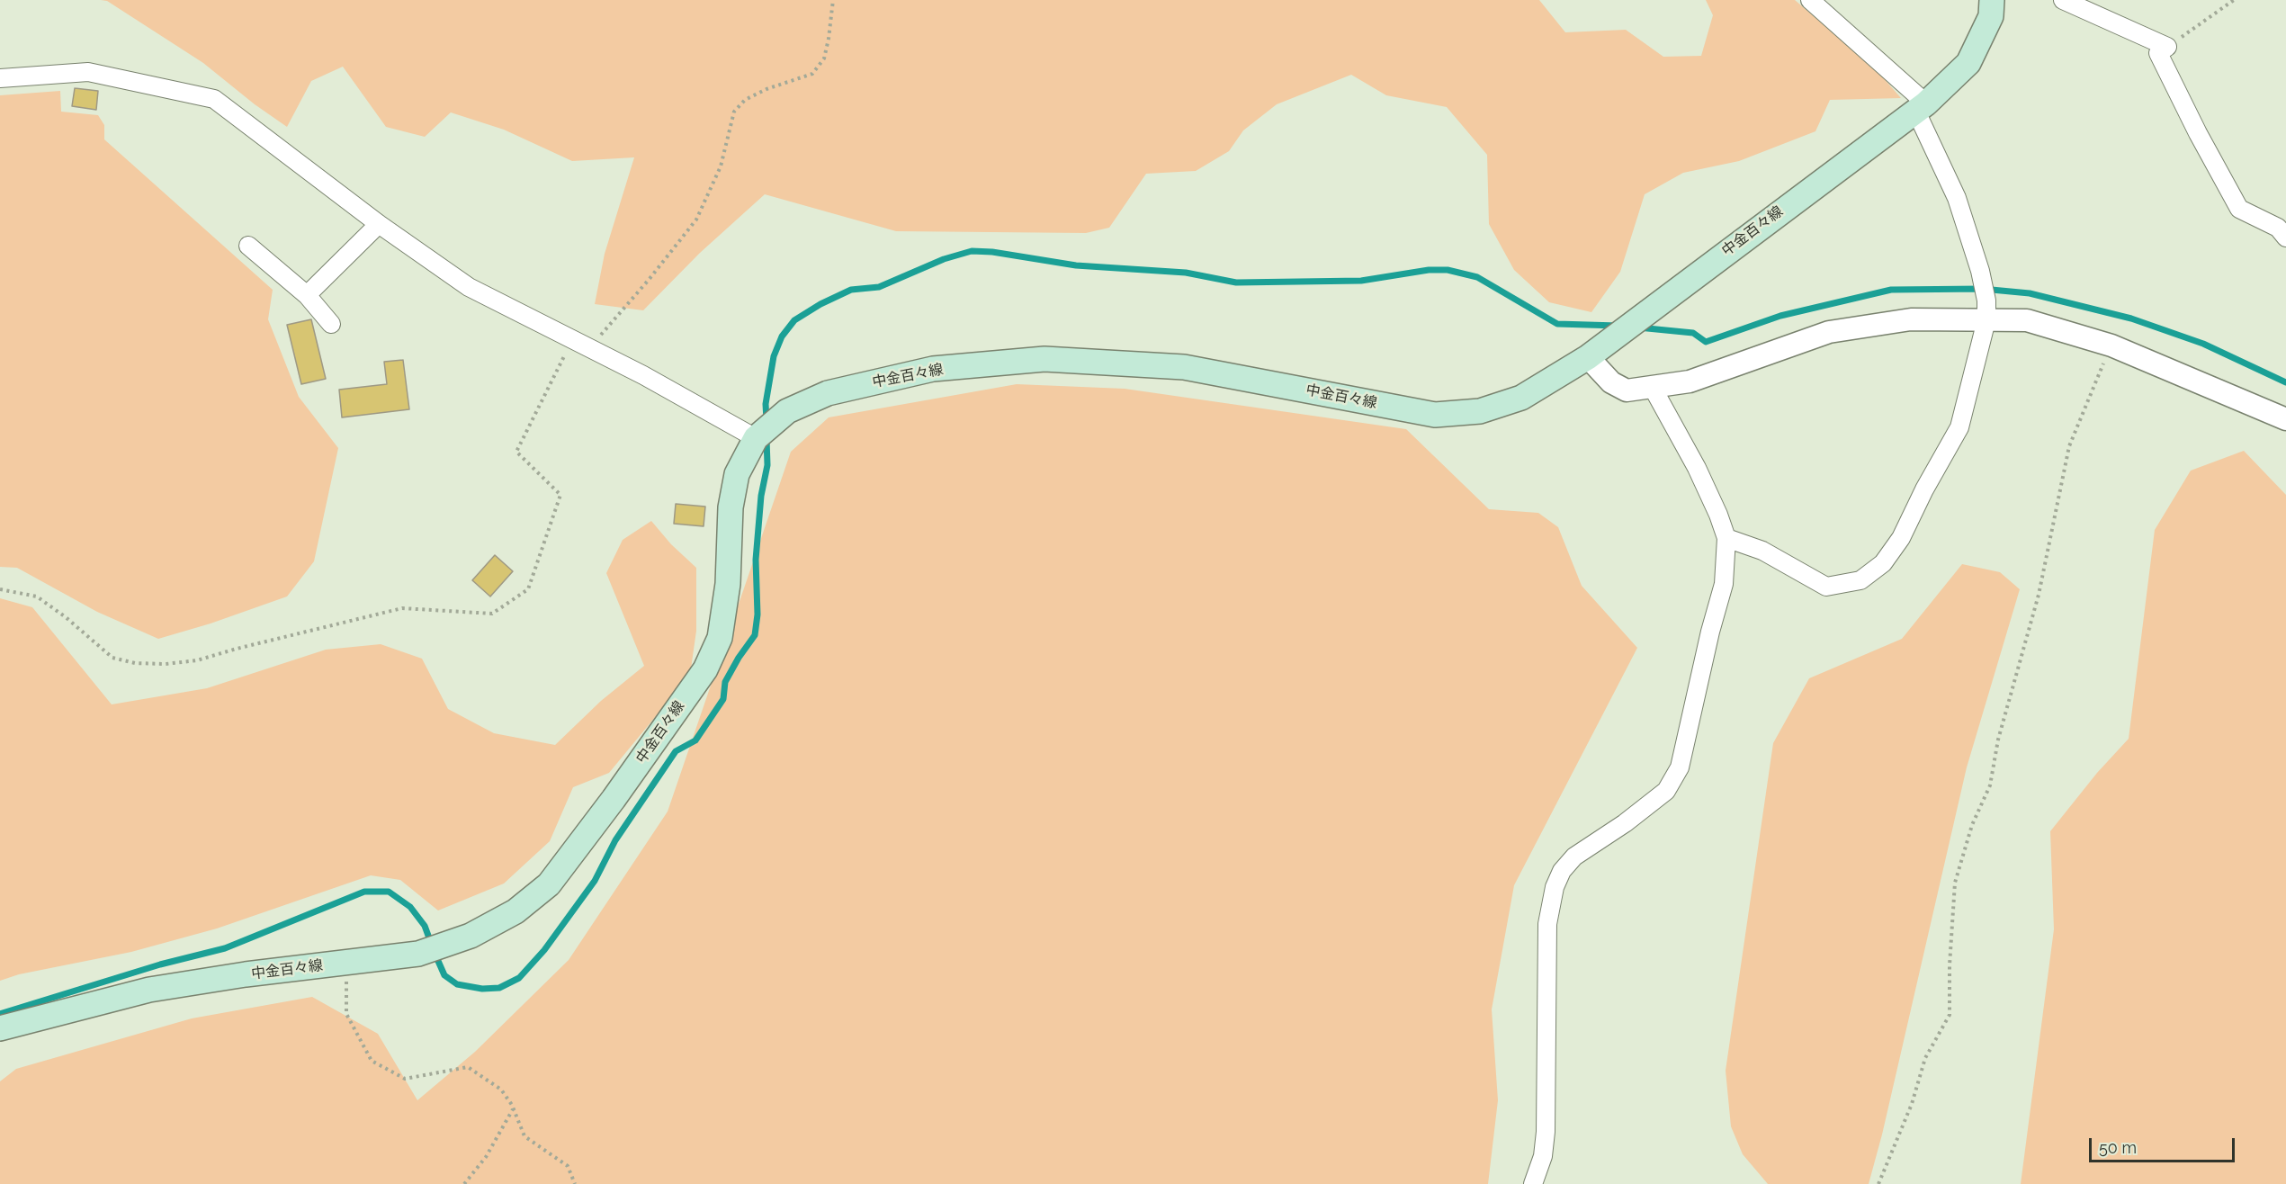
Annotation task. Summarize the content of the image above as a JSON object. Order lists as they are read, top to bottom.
{
  "streets": {
    "main road": ["中金百々線"]
  },
  "scale_bar": "50 m"
}
